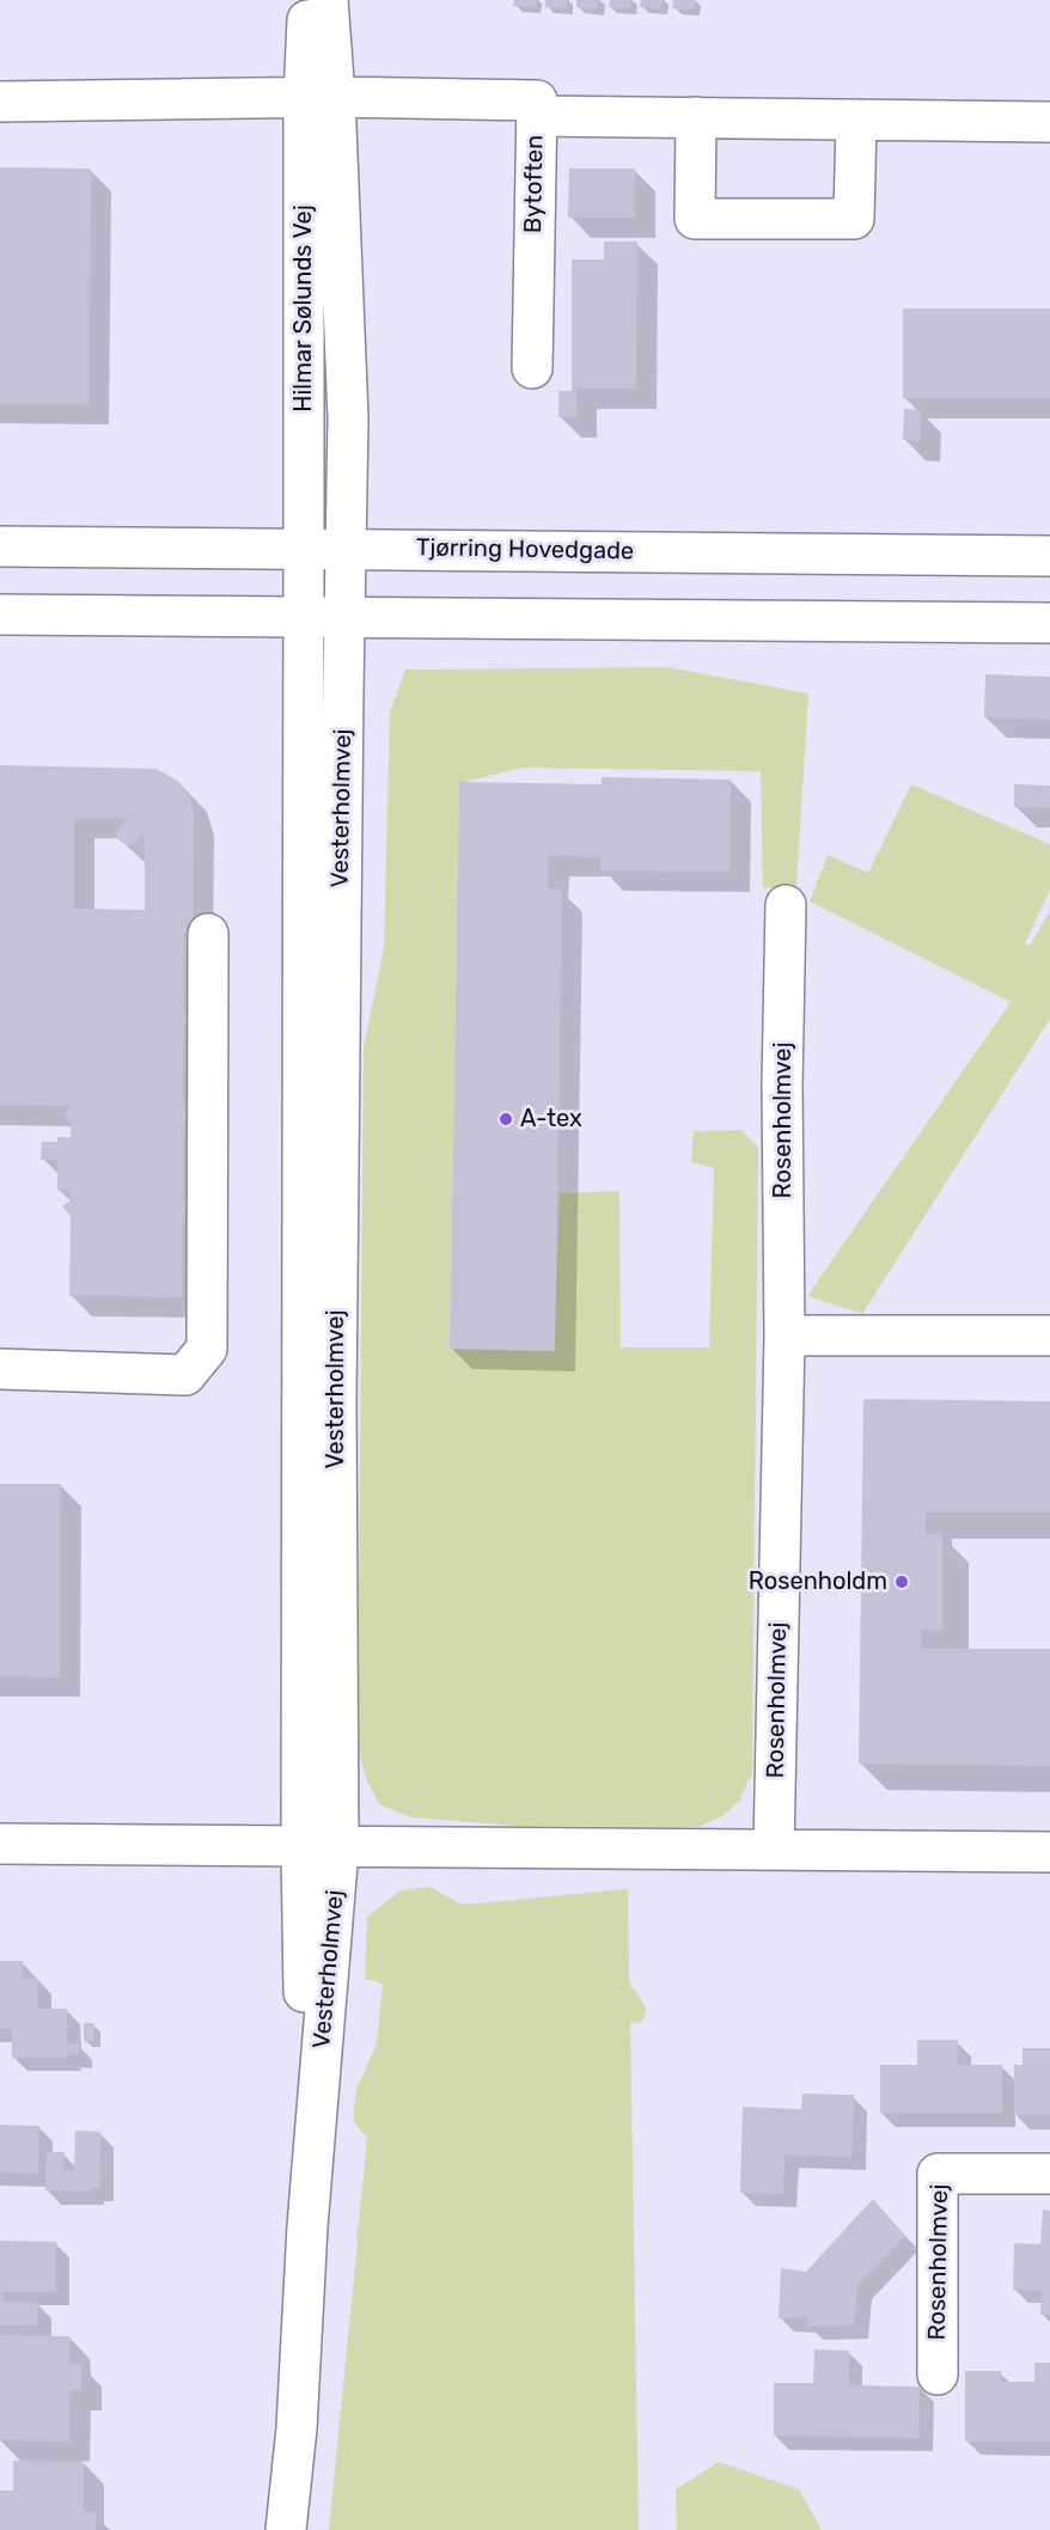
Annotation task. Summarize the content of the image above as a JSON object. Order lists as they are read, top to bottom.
{
  "streets": {
    "street": [
      "Bytoften",
      "Hilmar Sølunds Vej",
      "Tjørring Hovedgade",
      "Vesterholmvej",
      "Rosenholmvej"
    ]
  },
  "crossings": [
    ["Hilmar Sølunds Vej", "Tjørring Hovedgade"],
    ["Hilmar Sølunds Vej", "Vesterholmvej"],
    ["Tjørring Hovedgade", "Vesterholmvej"]
  ],
  "places": ["A-tex", "Rosenholdm"]
}
